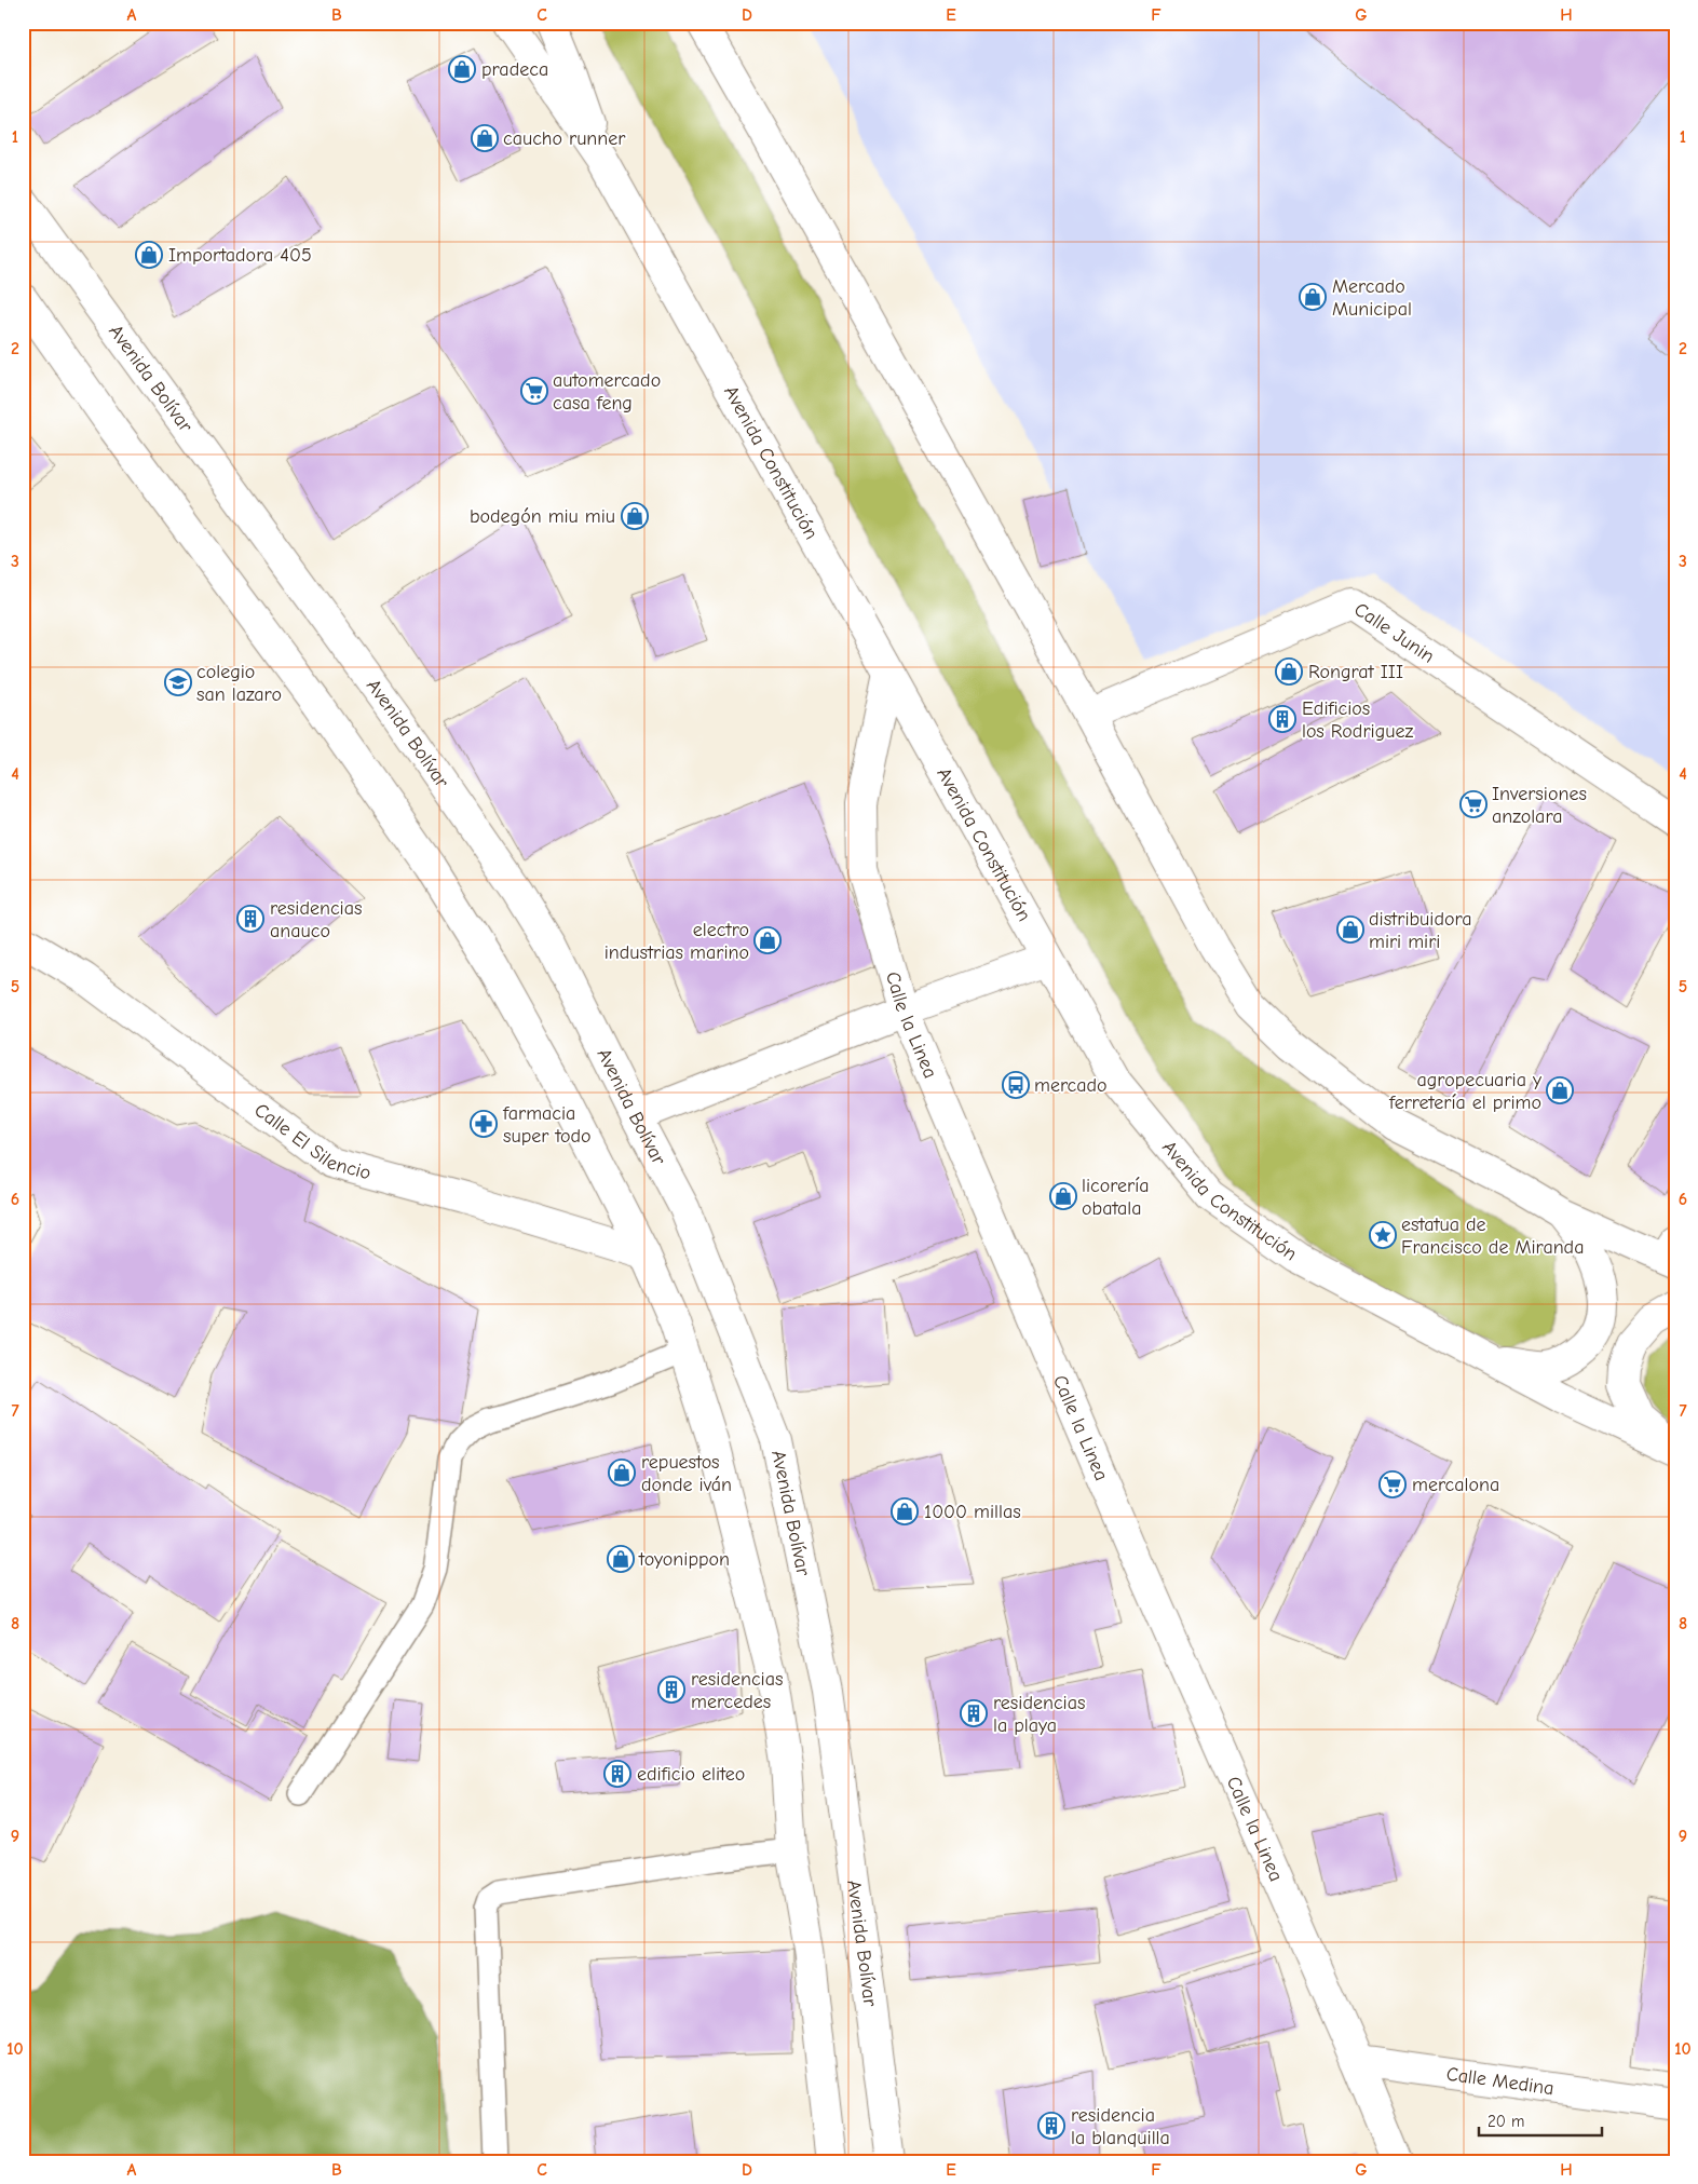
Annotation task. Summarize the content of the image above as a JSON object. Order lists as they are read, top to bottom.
{
  "streets": {
    "street": [
      "Avenida Bolívar",
      "Avenida Constitución",
      "Calle Junin",
      "Calle la Linea",
      "Calle El Silencio",
      "Calle Medina"
    ]
  },
  "crossings": [
    ["Avenida Constitución", "Calle la Linea"],
    ["Calle la Linea", "Calle Medina"]
  ],
  "places": {
    "shop": [
      "pradeca",
      "caucho runner",
      "Importadora 405",
      "Mercado Municipal",
      "bodegón miu miu",
      "Rongrat III",
      "distribuidora miri miri",
      "electro industrias marino",
      "agropecuaria y ferretería el primo",
      "licorería obatala",
      "repuestos donde iván",
      "1000 millas",
      "toyonippon"
    ],
    "supermarket": ["automercado casa feng", "Inversiones anzolara", "mercalona"],
    "school or university": ["colegio san lazaro"],
    "building": [
      "Edificios los Rodriguez",
      "residencias anauco",
      "residencias mercedes",
      "residencias la playa",
      "edificio eliteo",
      "residencia la blanquilla"
    ],
    "bus stop": ["mercado"],
    "pharmacy": ["farmacia super todo"],
    "place": ["estatua de Francisco de Miranda"]
  },
  "scale_bar": "20 m",
  "grid": {
    "columns": [
      "A",
      "B",
      "C",
      "D",
      "E",
      "F",
      "G",
      "H"
    ],
    "rows": [
      "1",
      "2",
      "3",
      "4",
      "5",
      "6",
      "7",
      "8",
      "9",
      "10"
    ]
  }
}
